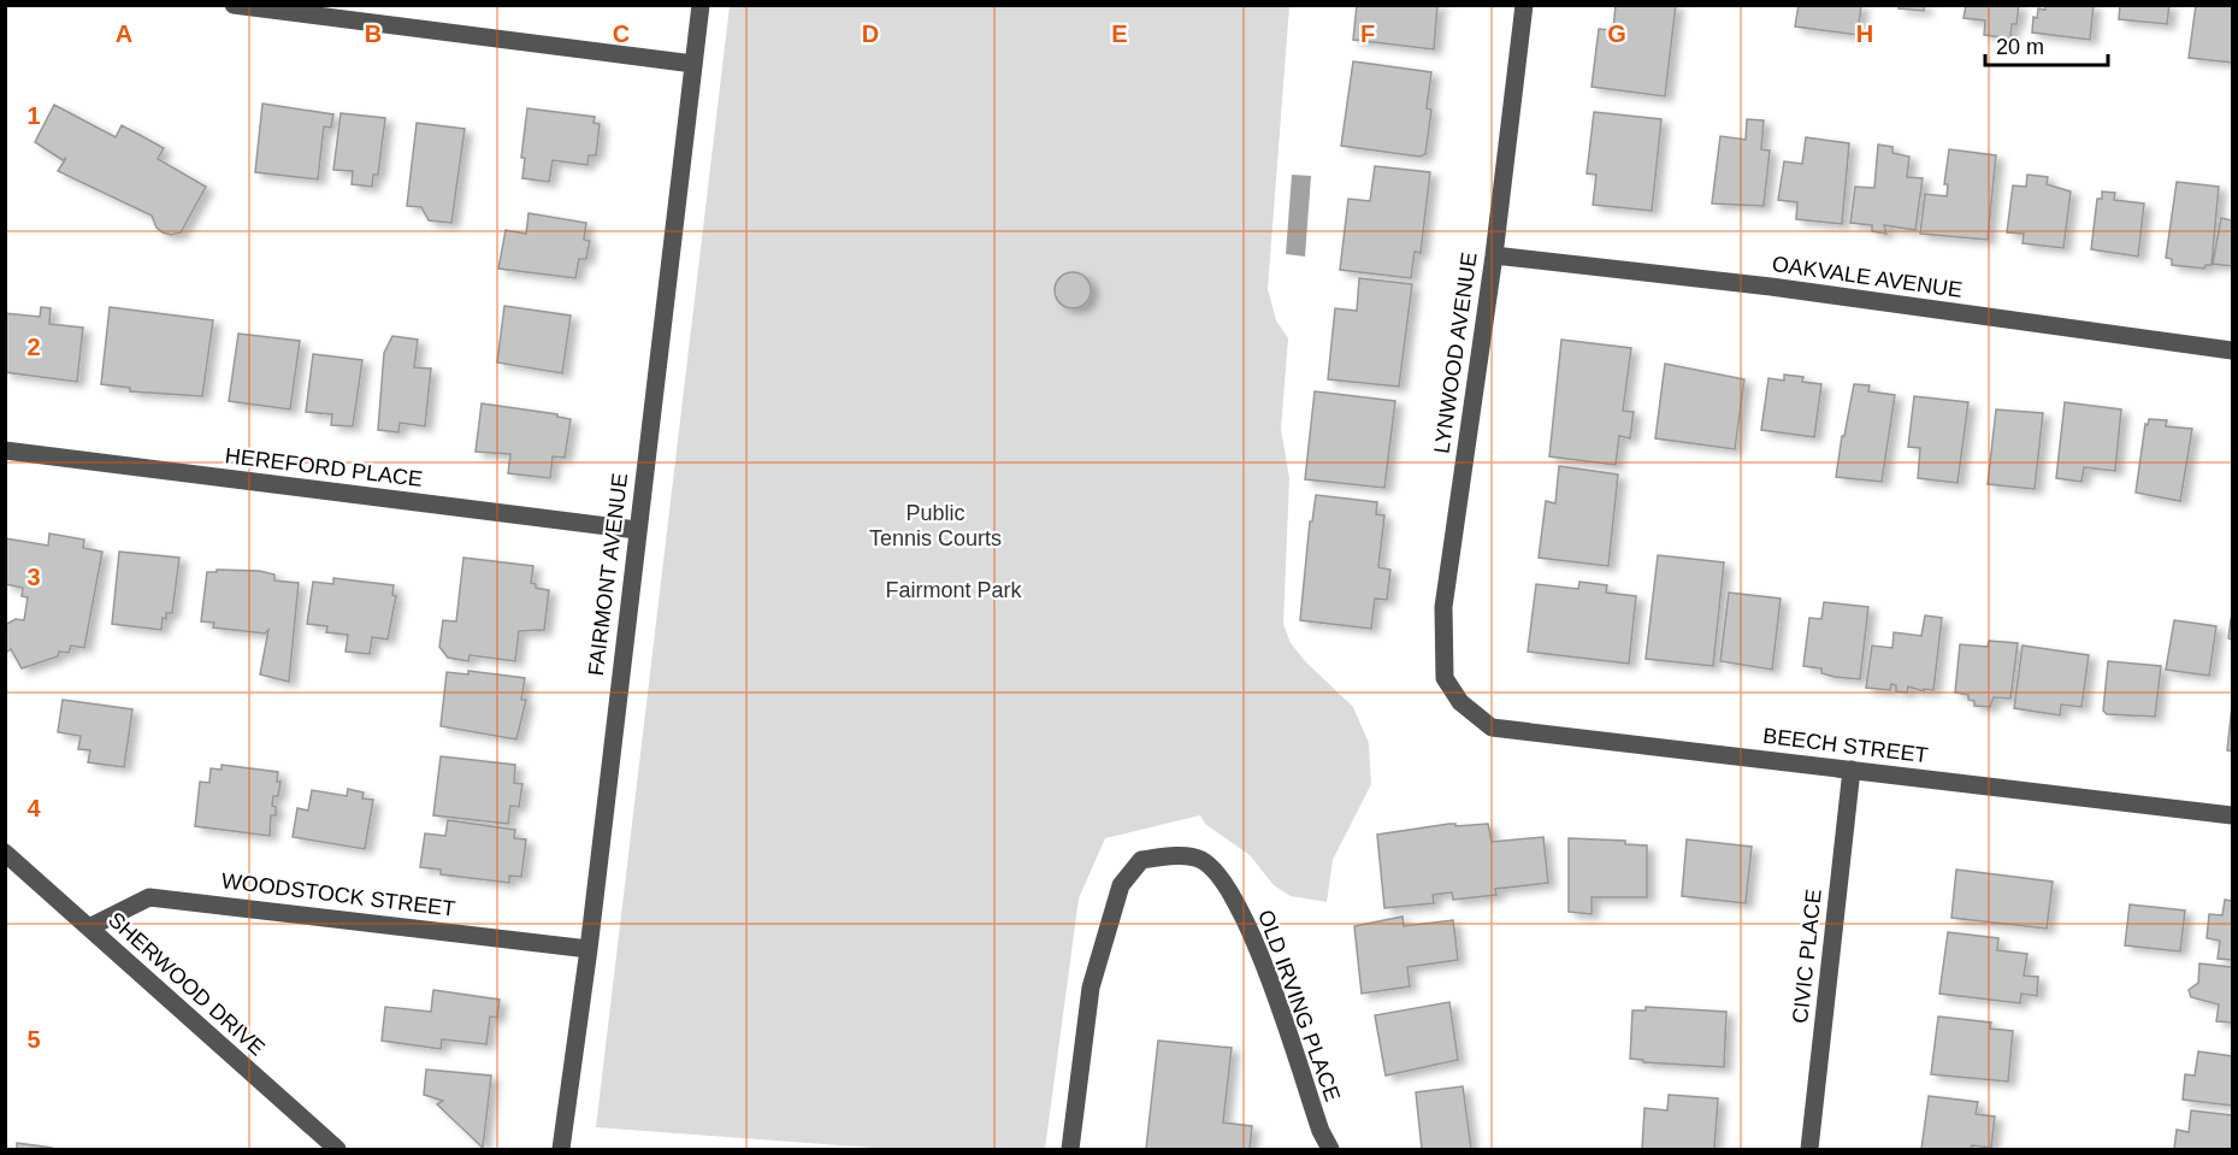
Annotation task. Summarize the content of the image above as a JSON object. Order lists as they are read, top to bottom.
{
  "streets": {
    "street": [
      "OAKVALE AVENUE",
      "LYNWOOD AVENUE",
      "HEREFORD PLACE",
      "FAIRMONT AVENUE",
      "BEECH STREET",
      "WOODSTOCK STREET",
      "CIVIC PLACE",
      "SHERWOOD DRIVE",
      "OLD IRVING PLACE"
    ]
  },
  "crossings": [
    ["OAKVALE AVENUE", "LYNWOOD AVENUE"],
    ["LYNWOOD AVENUE", "BEECH STREET"],
    ["HEREFORD PLACE", "FAIRMONT AVENUE"],
    ["FAIRMONT AVENUE", "WOODSTOCK STREET"],
    ["BEECH STREET", "CIVIC PLACE"],
    ["WOODSTOCK STREET", "SHERWOOD DRIVE"]
  ],
  "parks": ["Public Tennis Courts", "Fairmont Park"],
  "scale_bar": "20 m",
  "grid": {
    "columns": [
      "A",
      "B",
      "C",
      "D",
      "E",
      "F",
      "G",
      "H"
    ],
    "rows": [
      "1",
      "2",
      "3",
      "4",
      "5"
    ]
  }
}
